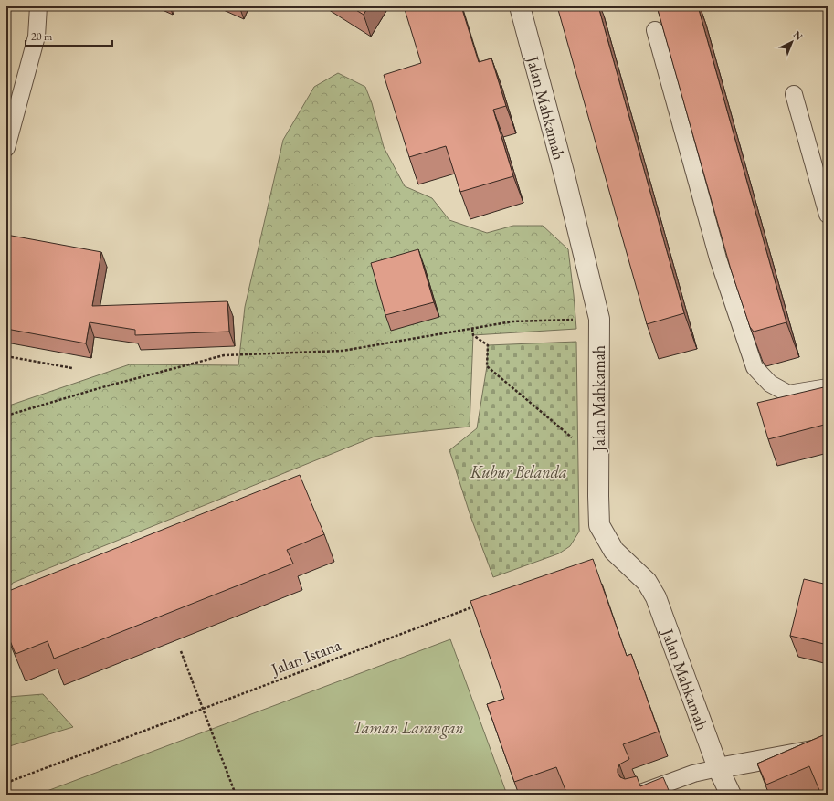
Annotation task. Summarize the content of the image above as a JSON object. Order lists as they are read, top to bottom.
{
  "streets": {
    "street": ["Jalan Mahkamah"],
    "path": ["Jalan Istana"]
  },
  "parks": ["Kubur Belanda", "Taman Larangan"],
  "scale_bar": "20 m",
  "north": "top right"
}
